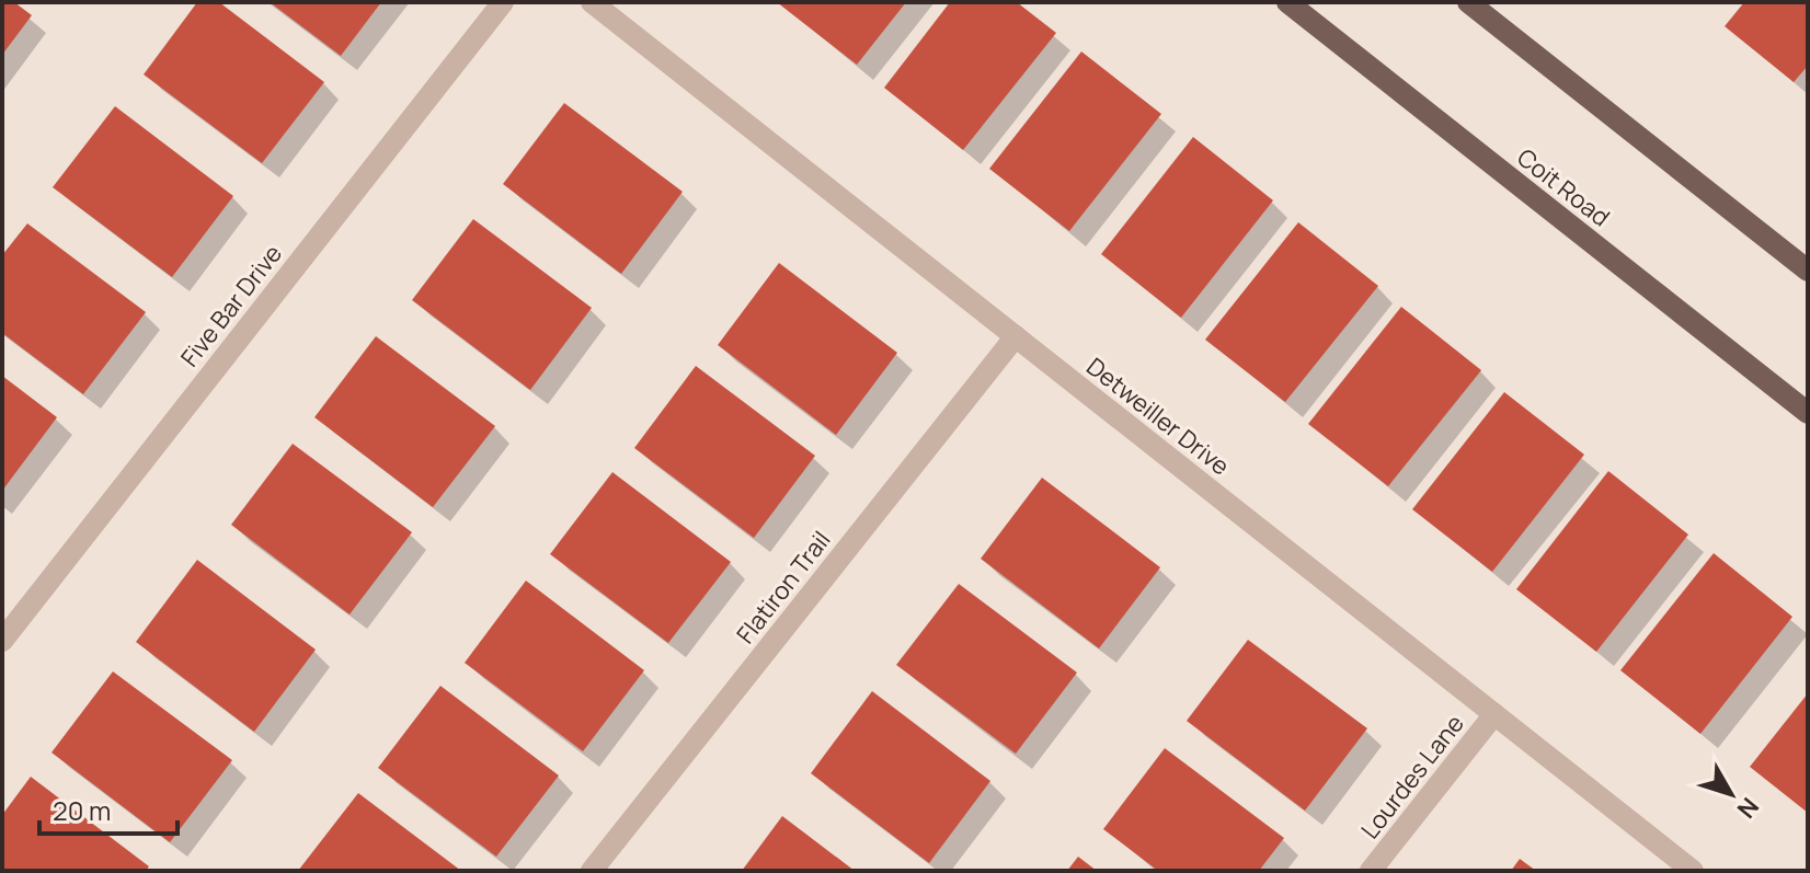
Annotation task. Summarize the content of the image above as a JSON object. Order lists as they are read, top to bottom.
{
  "streets": {
    "main road": ["Coit Road"],
    "street": [
      "Five Bar Drive",
      "Detweiller Drive",
      "Flatiron Trail",
      "Lourdes Lane"
    ]
  },
  "crossings": [
    ["Detweiller Drive", "Flatiron Trail"],
    ["Detweiller Drive", "Lourdes Lane"]
  ],
  "scale_bar": "20 m",
  "north": "bottom right"
}
